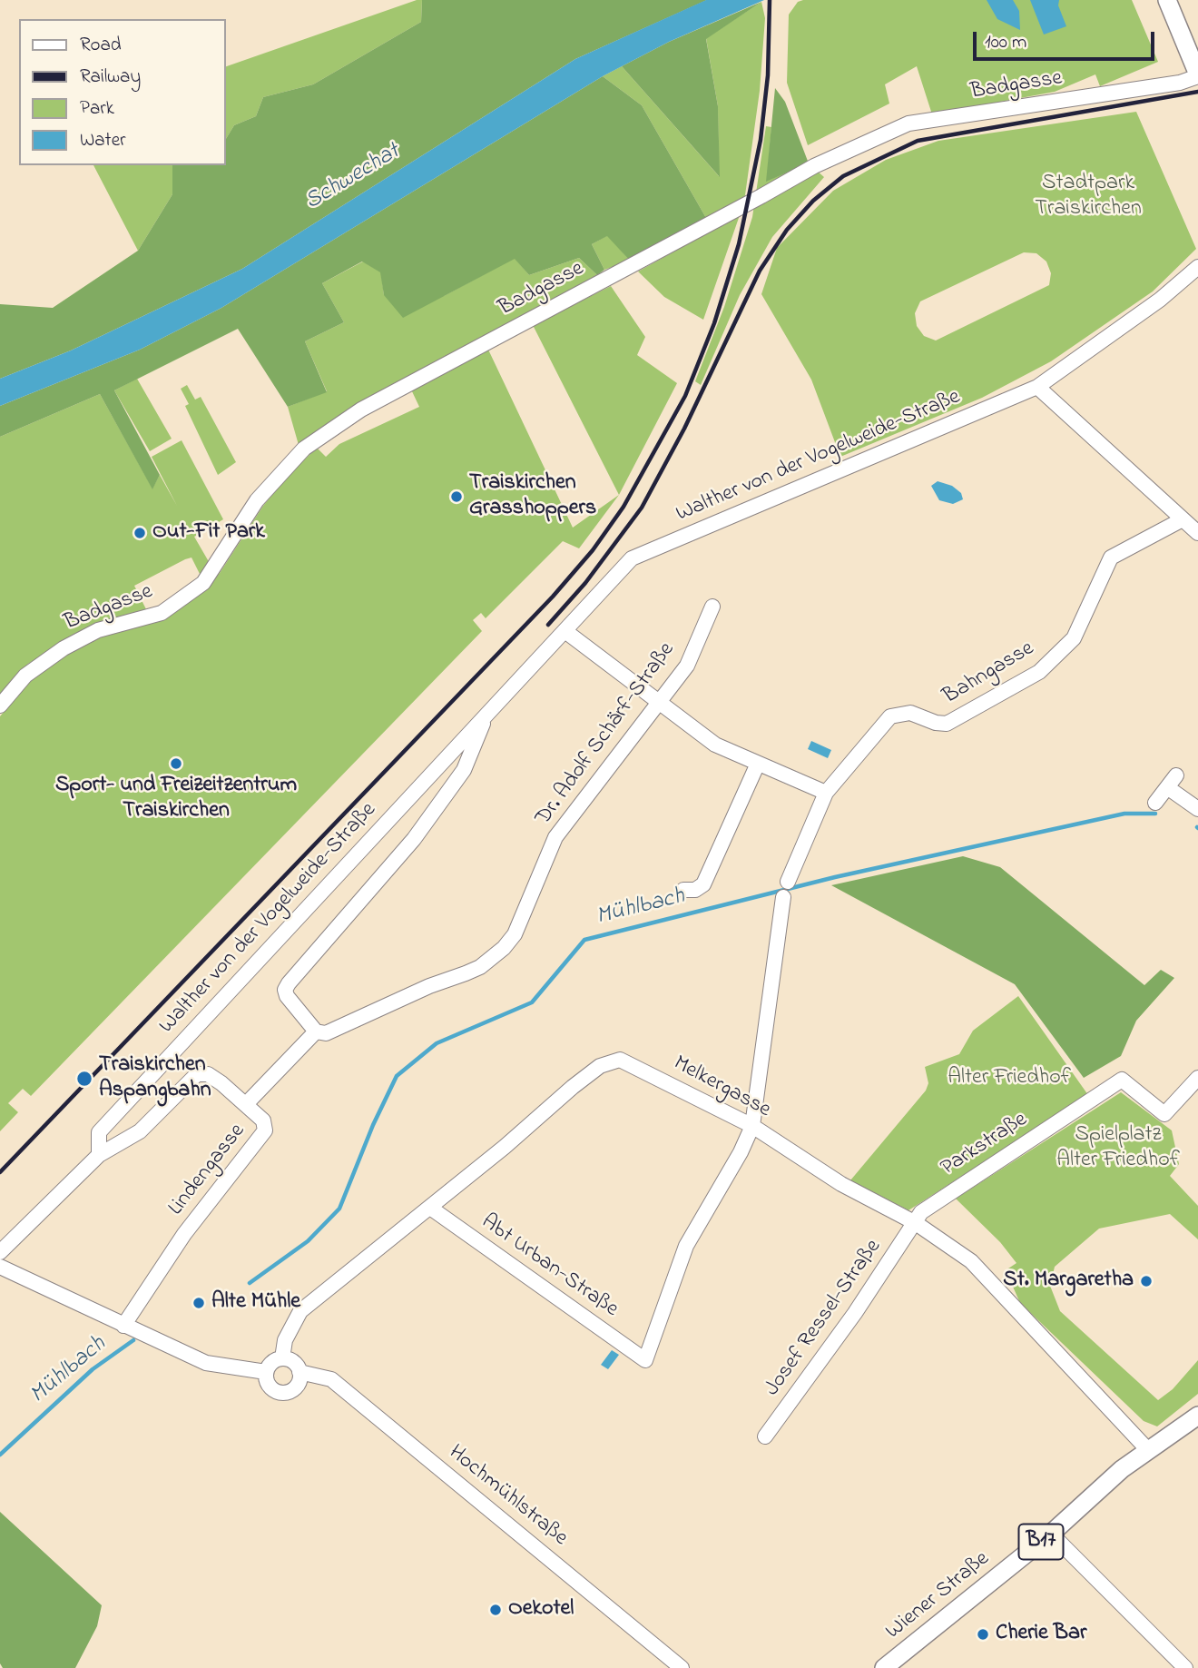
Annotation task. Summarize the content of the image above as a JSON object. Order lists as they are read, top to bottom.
{
  "streets": {
    "main road": ["B17", "Wiener Straße"],
    "street": [
      "Badgasse",
      "Walther von der Vogelweide-Straße",
      "Bahngasse",
      "Dr. Adolf Schärf-Straße",
      "Melkergasse",
      "Parkstraße",
      "Lindengasse",
      "Abt Urban-Straße",
      "Josef Ressel-Straße",
      "Hochmühlstraße"
    ]
  },
  "crossings": [
    ["Walther von der Vogelweide-Straße", "Dr. Adolf Schärf-Straße"],
    ["Walther von der Vogelweide-Straße", "Lindengasse"],
    ["Dr. Adolf Schärf-Straße", "Lindengasse"],
    ["Melkergasse", "Parkstraße"],
    ["Melkergasse", "Abt Urban-Straße"],
    ["Melkergasse", "Josef Ressel-Straße"],
    ["Melkergasse", "Hochmühlstraße"],
    ["Melkergasse", "Wiener Straße"],
    ["Parkstraße", "Josef Ressel-Straße"]
  ],
  "water": ["Schwechat", "Mühlbach"],
  "parks": ["Stadtpark Traiskirchen", "Alter Friedhof", "Spielplatz Alter Friedhof"],
  "places": [
    "Traiskirchen Grasshoppers",
    "Out-Fit Park",
    "Sport- und Freizeitzentrum Traiskirchen",
    "Traiskirchen Aspangbahn",
    "St. Margaretha",
    "Alte Mühle",
    "Oekotel",
    "Cherie Bar"
  ],
  "legend": [
    "Road",
    "Railway",
    "Park",
    "Water"
  ],
  "scale_bar": "100 m"
}
